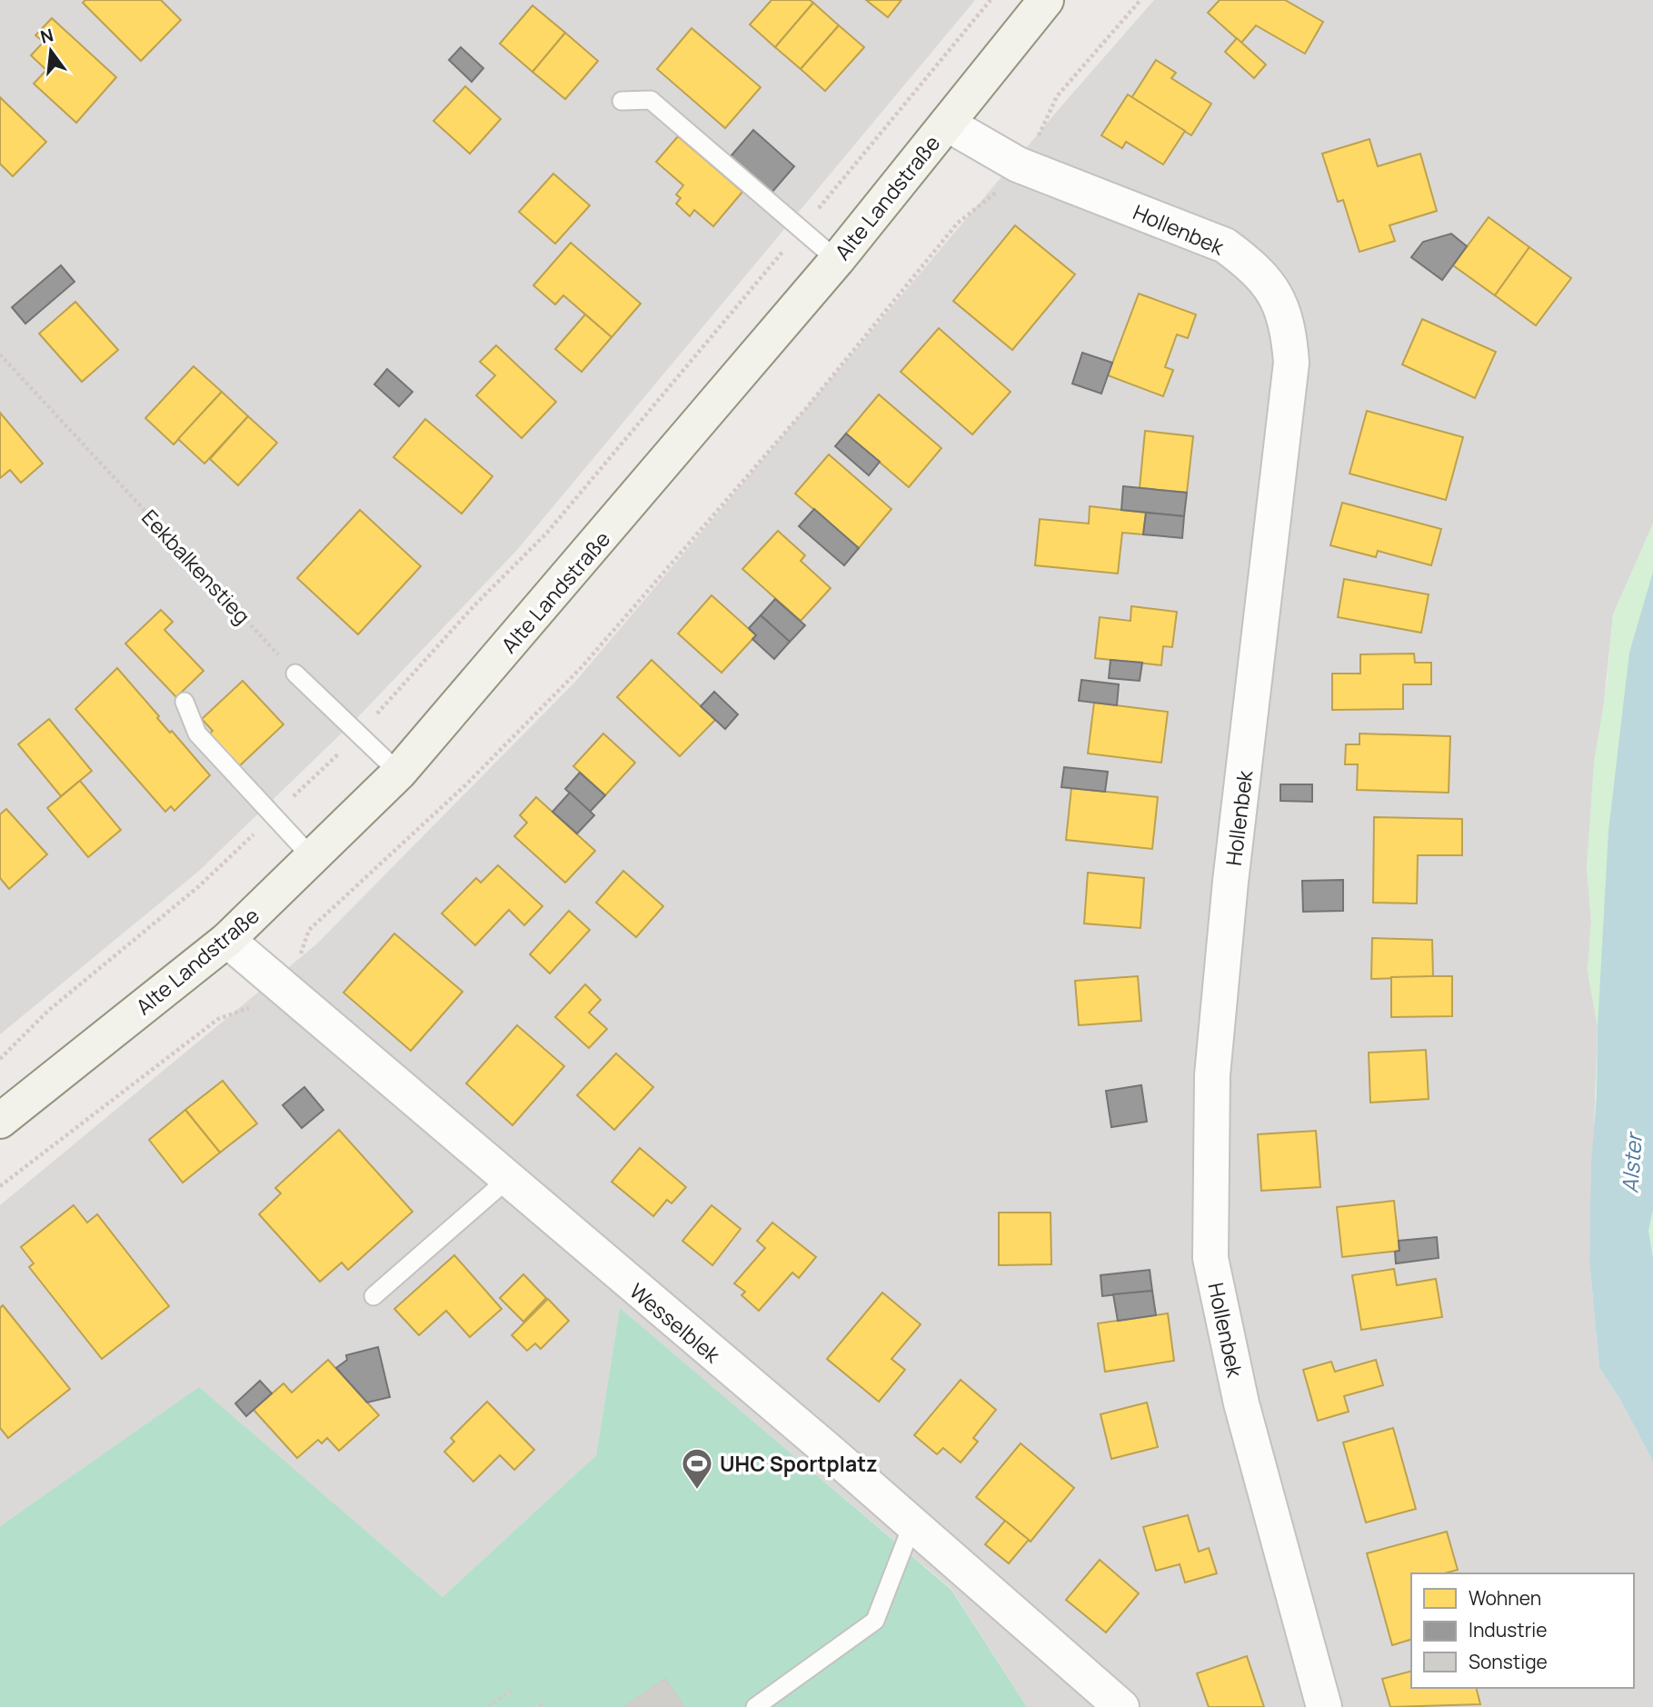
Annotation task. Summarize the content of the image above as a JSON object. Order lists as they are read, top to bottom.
{
  "streets": {
    "main road": ["Alte Landstraße"],
    "street": ["Hollenbek", "Wesselblek"],
    "path": ["Eekbalkenstieg"]
  },
  "crossings": [
    ["Alte Landstraße", "Hollenbek"],
    ["Alte Landstraße", "Wesselblek"]
  ],
  "water": ["Alster"],
  "places": {
    "sports": ["UHC Sportplatz"]
  },
  "legend": ["Wohnen", "Industrie", "Sonstige"],
  "north": "top"
}
